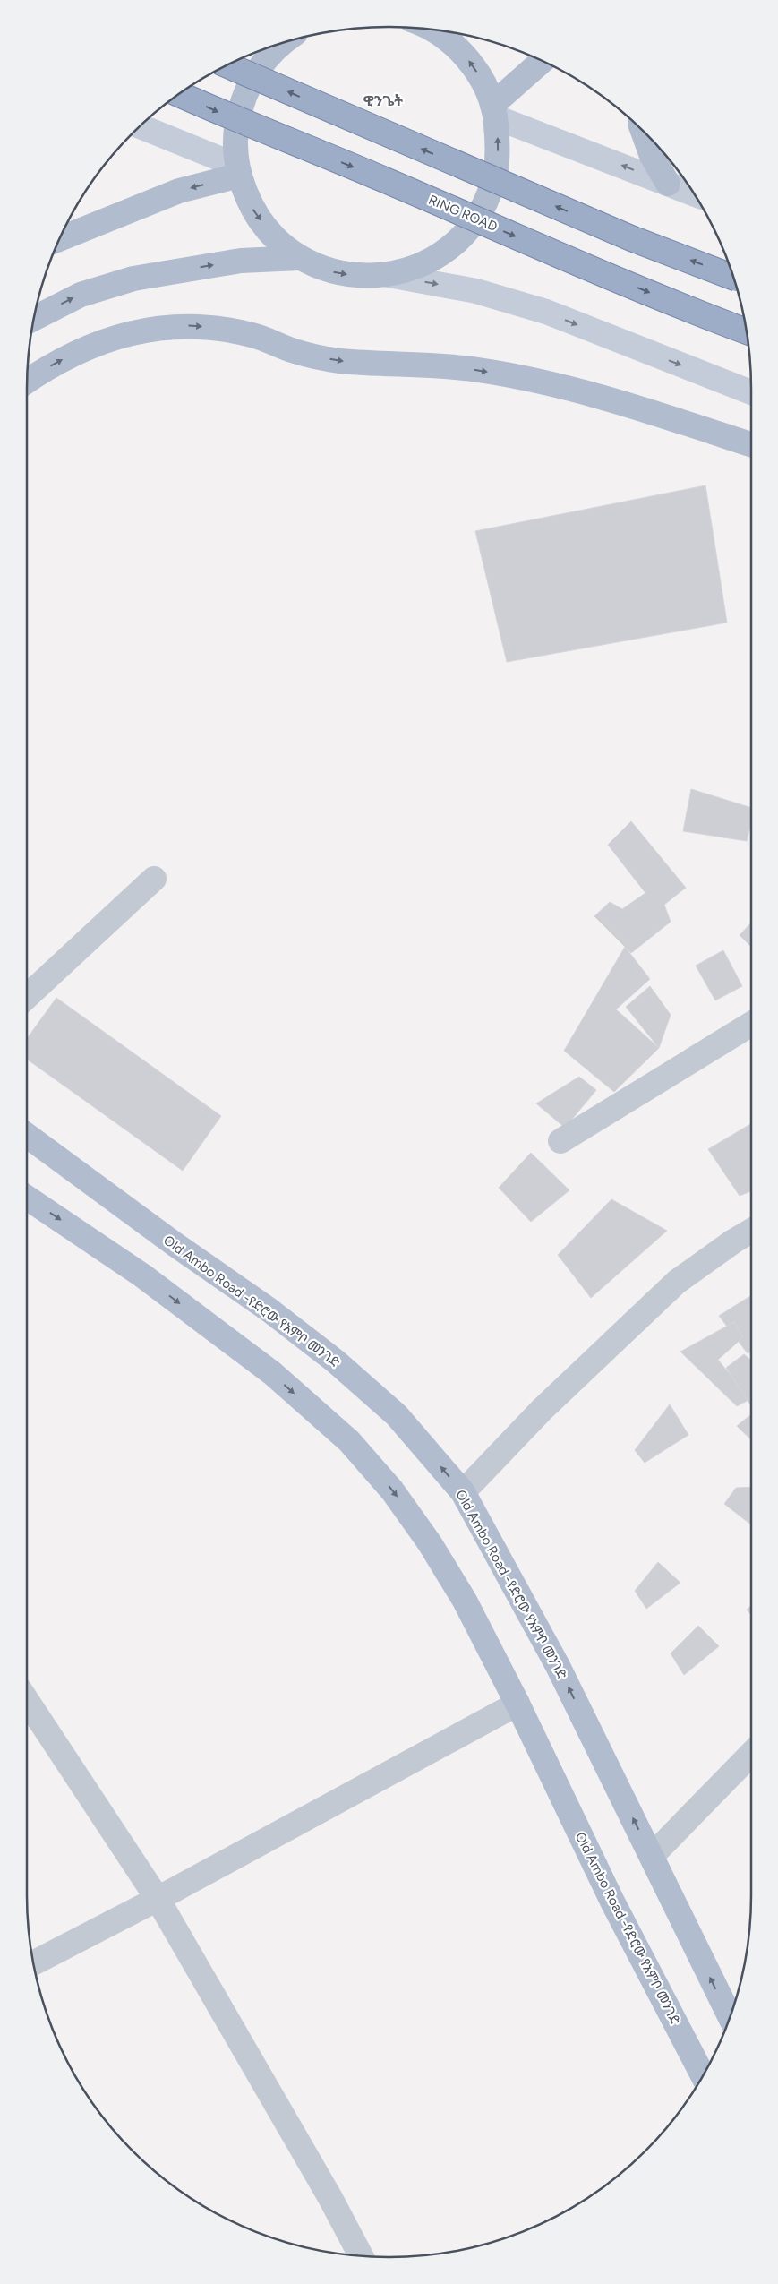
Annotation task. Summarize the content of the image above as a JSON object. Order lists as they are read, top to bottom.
{
  "streets": {
    "highway": ["RING ROAD"],
    "main road": ["Old Ambo Road -የድሮው የአምቦ መንገድ"]
  },
  "districts": ["ዊንጌት"]
}
